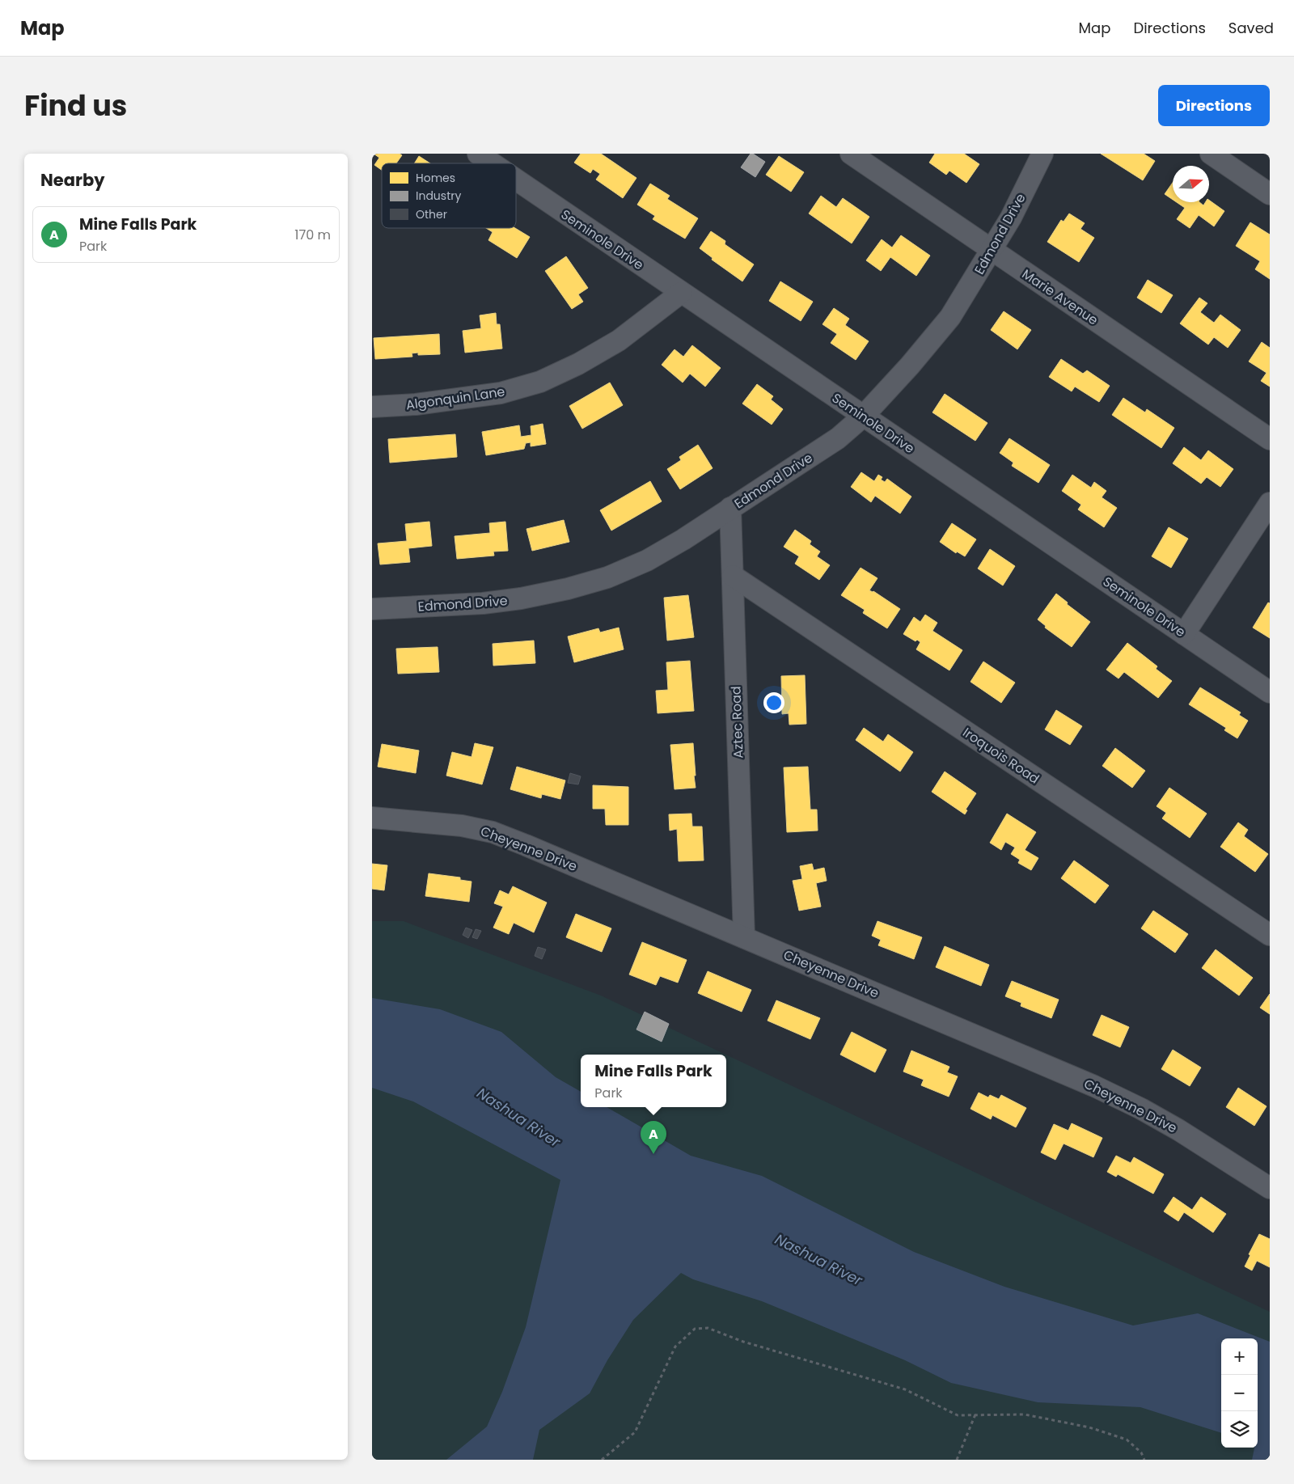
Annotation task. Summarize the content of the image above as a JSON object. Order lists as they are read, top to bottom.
{
  "streets": {
    "street": [
      "Edmond Drive",
      "Seminole Drive",
      "Marie Avenue",
      "Algonquin Lane",
      "Aztec Road",
      "Iroquois Road",
      "Cheyenne Drive"
    ]
  },
  "crossings": [
    ["Edmond Drive", "Seminole Drive"],
    ["Edmond Drive", "Marie Avenue"],
    ["Edmond Drive", "Aztec Road"],
    ["Seminole Drive", "Algonquin Lane"],
    ["Aztec Road", "Iroquois Road"],
    ["Aztec Road", "Cheyenne Drive"]
  ],
  "water": ["Nashua River"],
  "legend": ["Homes", "Industry", "Other"],
  "north": "right",
  "page": {
    "header": "Map",
    "nav": ["Map", "Directions", "Saved"],
    "title": "Find us",
    "buttons": "Directions",
    "heading": "Nearby",
    "list": [
      {
        "mark": "A",
        "name": "Mine Falls Park",
        "note": "Park",
        "value": "170 m"
      }
    ],
    "popup": ["Mine Falls Park", "Park"],
    "pins": "A",
    "map_buttons": ["+", "−"]
  }
}
